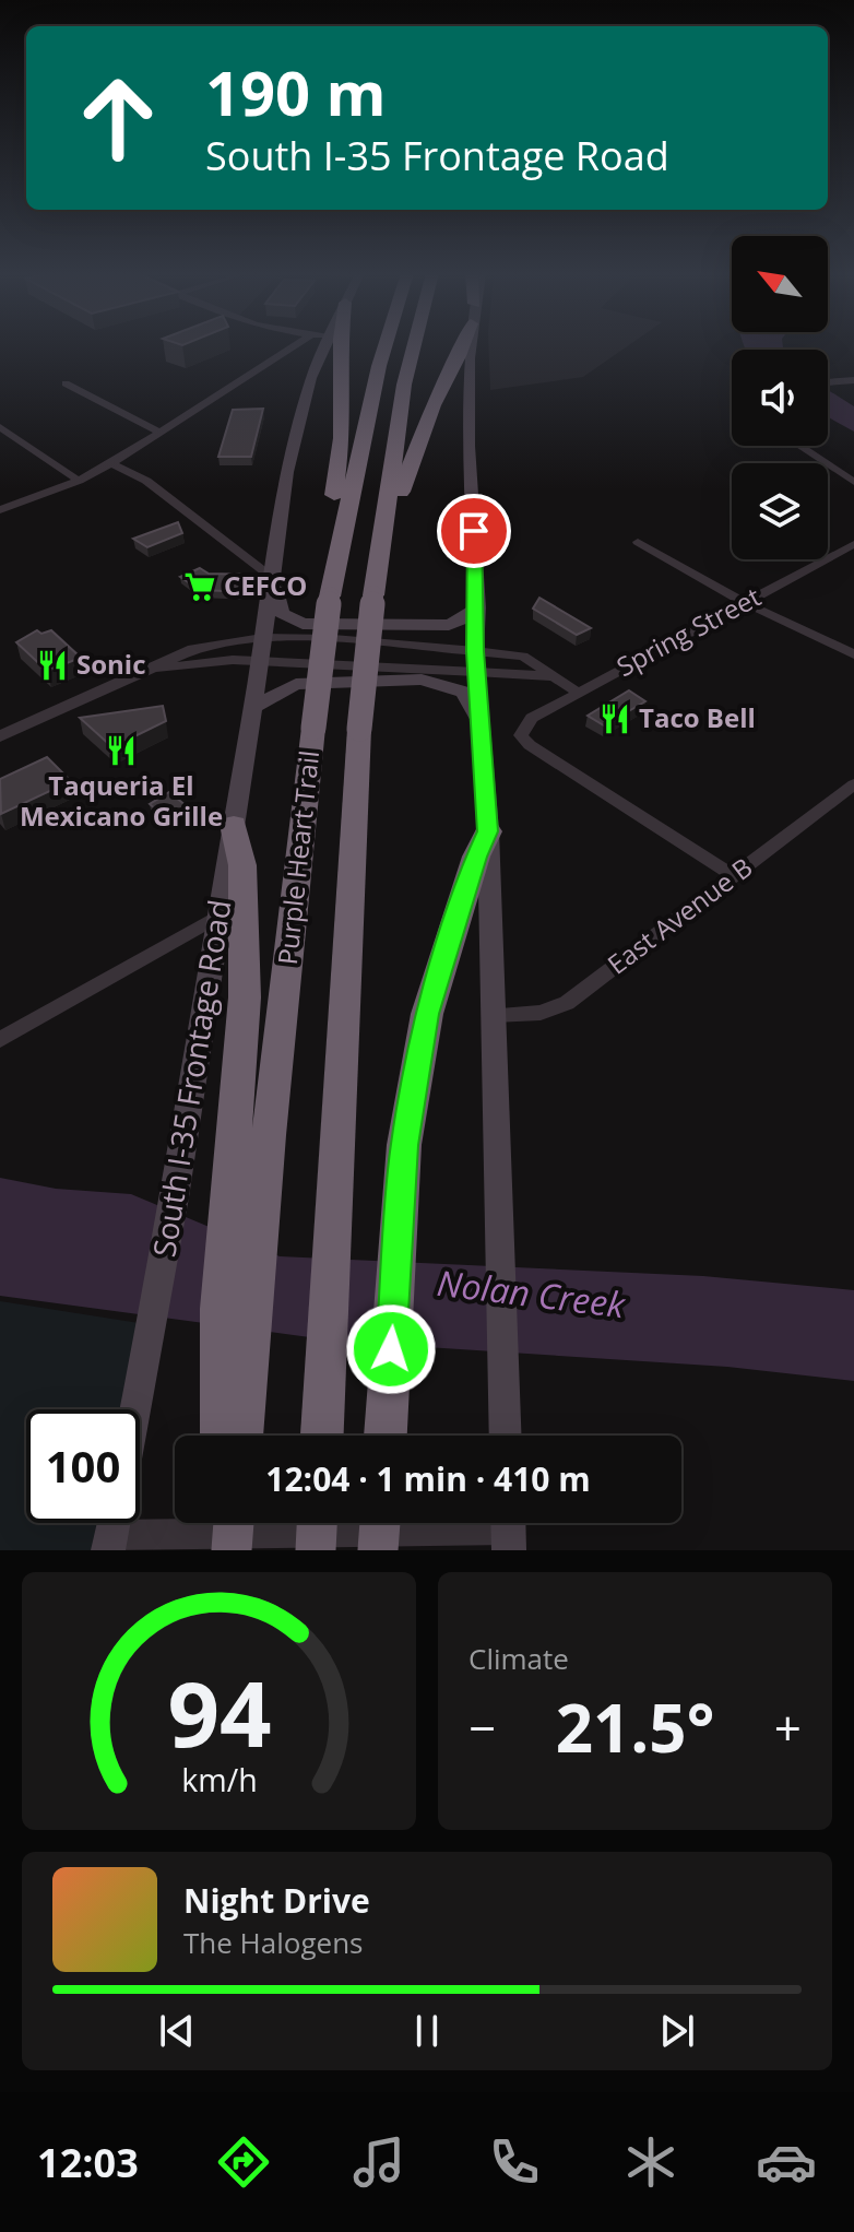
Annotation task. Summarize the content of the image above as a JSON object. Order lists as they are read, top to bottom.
{
  "streets": {
    "highway": ["Purple Heart Trail"],
    "main road": ["South I-35 Frontage Road"],
    "street": ["Spring Street", "East Avenue B"]
  },
  "crossings": [
    ["Spring Street", "East Avenue B"]
  ],
  "water": ["Nolan Creek"],
  "places": {
    "supermarket": ["CEFCO"],
    "restaurant": ["Sonic", "Taco Bell", "Taqueria El Mexicano Grille"]
  },
  "north": "top left",
  "page": {
    "turn": ["190 m", "South I-35 Frontage Road"],
    "limit": "100",
    "trip": "12:04 · 1 min · 410 m",
    "tile": "Climate",
    "heat": ["−", "21.5°", "+"],
    "song": ["Night Drive", "The Halogens"],
    "tabs": "12:03",
    "gauge": ["94", "km/h"]
  }
}
